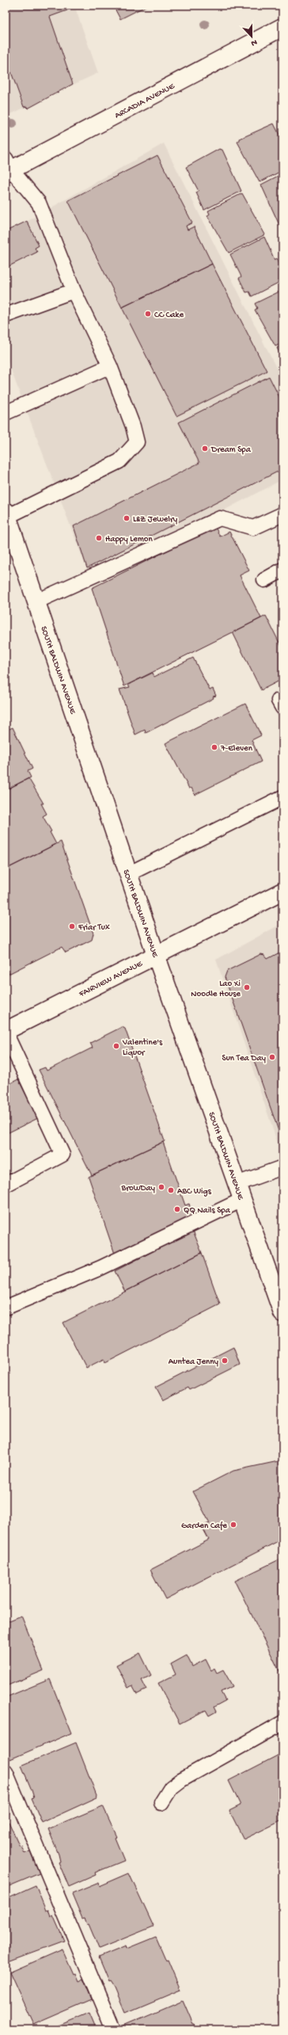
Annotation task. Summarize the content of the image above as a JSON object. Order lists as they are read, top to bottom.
{
  "streets": {
    "main road": ["ARCADIA AVENUE", "SOUTH BALDWIN AVENUE", "FAIRVIEW AVENUE"]
  },
  "crossings": [
    ["SOUTH BALDWIN AVENUE", "FAIRVIEW AVENUE"]
  ],
  "places": [
    "CC Cake",
    "Dream Spa",
    "L&Z Jewelry",
    "Happy Lemon",
    "7-Eleven",
    "Friar Tux",
    "Lao Xi Noodle House",
    "Valentine's Liquor",
    "Sun Tea Day",
    "BrowDay",
    "ABC Wigs",
    "QQ Nails Spa",
    "Auntea Jenny",
    "Garden Cafe"
  ],
  "north": "bottom"
}
